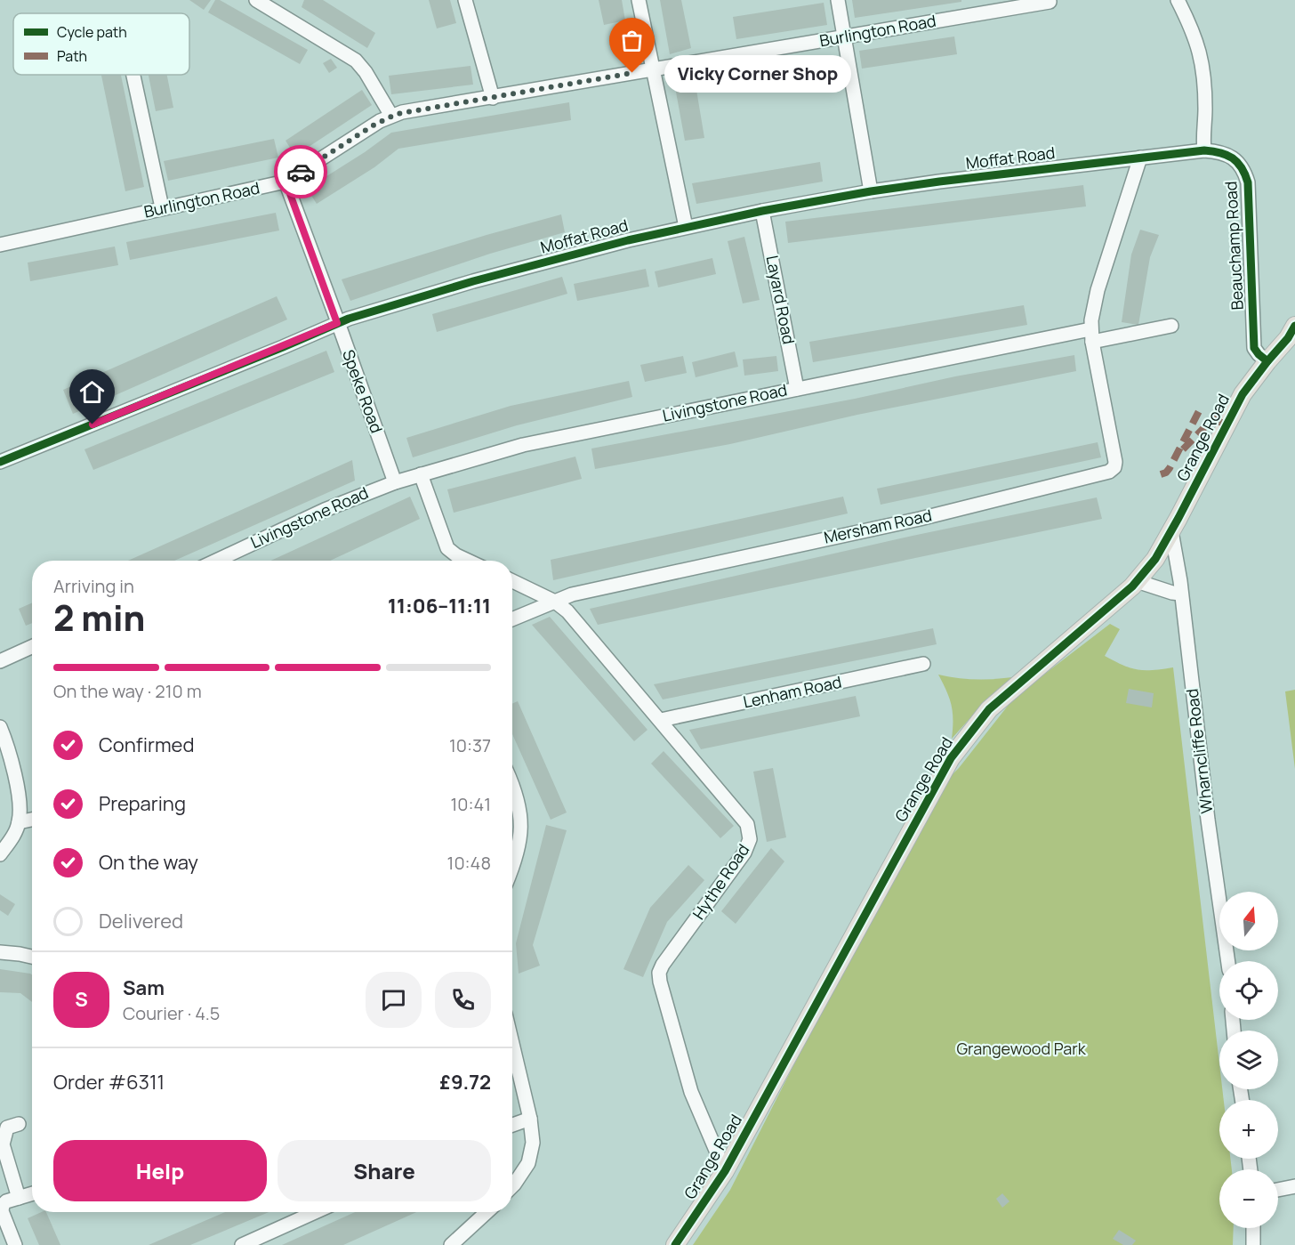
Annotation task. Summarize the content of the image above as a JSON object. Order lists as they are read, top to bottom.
{
  "streets": {
    "main road": ["Grange Road"],
    "street": [
      "Burlington Road",
      "Moffat Road",
      "Beauchamp Road",
      "Layard Road",
      "Speke Road",
      "Livingstone Road",
      "Mersham Road",
      "Lenham Road",
      "Wharncliffe Road",
      "Hythe Road"
    ]
  },
  "crossings": [
    ["Burlington Road", "Speke Road"],
    ["Moffat Road", "Beauchamp Road"],
    ["Moffat Road", "Layard Road"],
    ["Moffat Road", "Speke Road"],
    ["Beauchamp Road", "Grange Road"],
    ["Layard Road", "Livingstone Road"],
    ["Speke Road", "Livingstone Road"],
    ["Livingstone Road", "Mersham Road"],
    ["Grange Road", "Wharncliffe Road"],
    ["Grange Road", "Hythe Road"],
    ["Mersham Road", "Hythe Road"],
    ["Lenham Road", "Hythe Road"]
  ],
  "parks": ["Grangewood Park"],
  "places": ["Vicky Corner Shop"],
  "legend": ["Cycle path", "Path"],
  "north": "top",
  "page": {
    "bubble": "Vicky Corner Shop",
    "heading": ["2 min", "Arriving in", "11:06–11:11"],
    "panel": [
      "Sam",
      "Courier · 4.5",
      "Order #6311",
      "£9.72"
    ],
    "bar": "On the way · 210 m",
    "list": [
      ["Confirmed", "10:37"],
      ["Preparing", "10:41"],
      ["On the way", "10:48"],
      "Delivered"
    ],
    "map_buttons": ["+", "−"],
    "round": "S",
    "buttons": ["Help", "Share"]
  }
}
